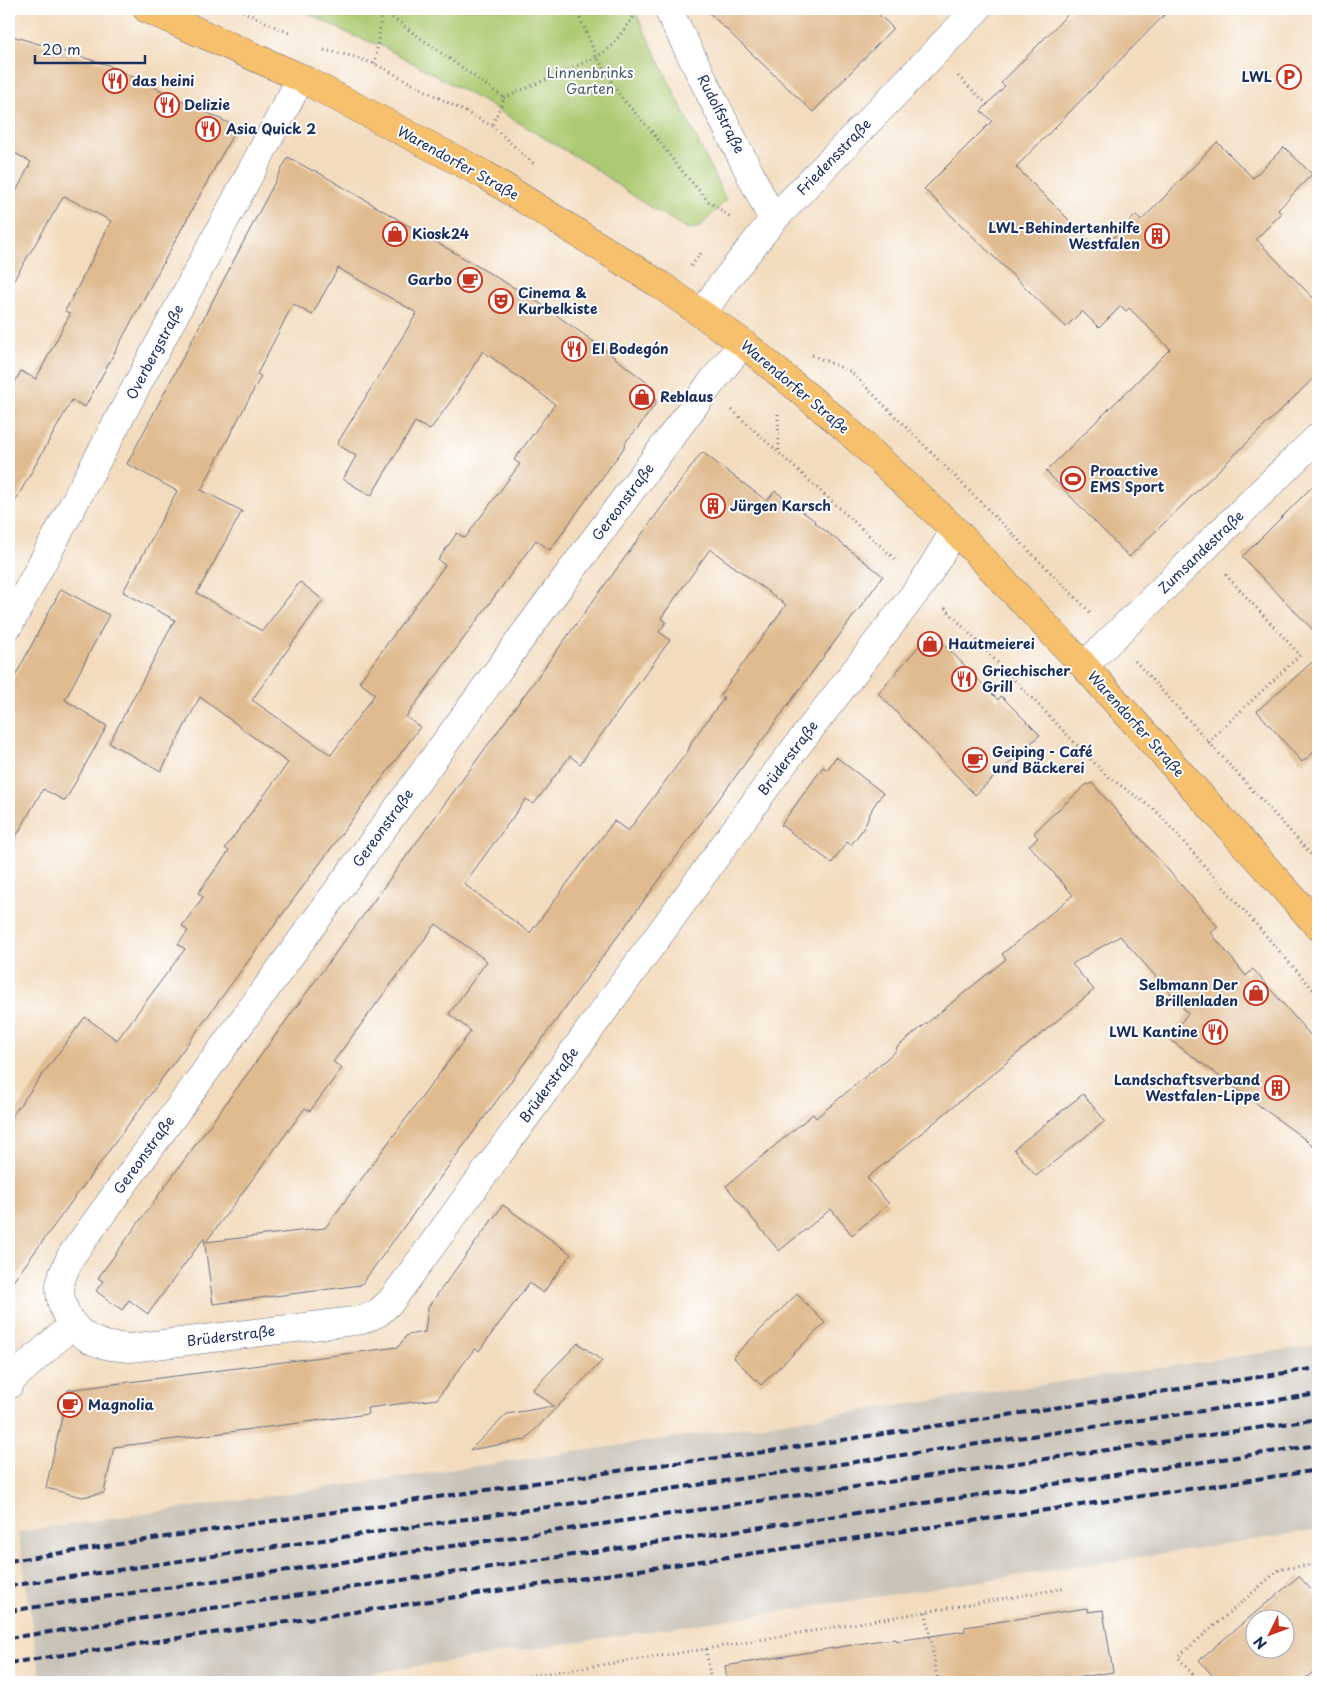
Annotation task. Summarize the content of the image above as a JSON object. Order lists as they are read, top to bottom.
{
  "streets": {
    "main road": ["Warendorfer Straße"],
    "street": [
      "Rudolfstraße",
      "Friedensstraße",
      "Overbergstraße",
      "Gereonstraße",
      "Zumsandestraße",
      "Brüderstraße"
    ]
  },
  "crossings": [
    ["Rudolfstraße", "Friedensstraße"],
    ["Friedensstraße", "Warendorfer Straße"],
    ["Warendorfer Straße", "Overbergstraße"],
    ["Warendorfer Straße", "Gereonstraße"],
    ["Warendorfer Straße", "Zumsandestraße"],
    ["Warendorfer Straße", "Brüderstraße"],
    ["Gereonstraße", "Brüderstraße"]
  ],
  "parks": ["Linnenbrinks Garten"],
  "places": {
    "parking": ["LWL"],
    "restaurant": [
      "das heini",
      "Delizie",
      "Asia Quick 2",
      "El Bodegón",
      "Griechischer Grill",
      "LWL Kantine"
    ],
    "shop": [
      "Kiosk24",
      "Reblaus",
      "Hautmeierei",
      "Selbmann Der Brillenladen"
    ],
    "building": ["LWL-Behindertenhilfe Westfalen", "Jürgen Karsch", "Landschaftsverband Westfalen-Lippe"],
    "cafe": ["Garbo", "Geiping - Café und Bäckerei", "Magnolia"],
    "theatre": ["Cinema & Kurbelkiste"],
    "sports": ["Proactive EMS Sport"]
  },
  "scale_bar": "20 m",
  "north": "bottom left"
}
